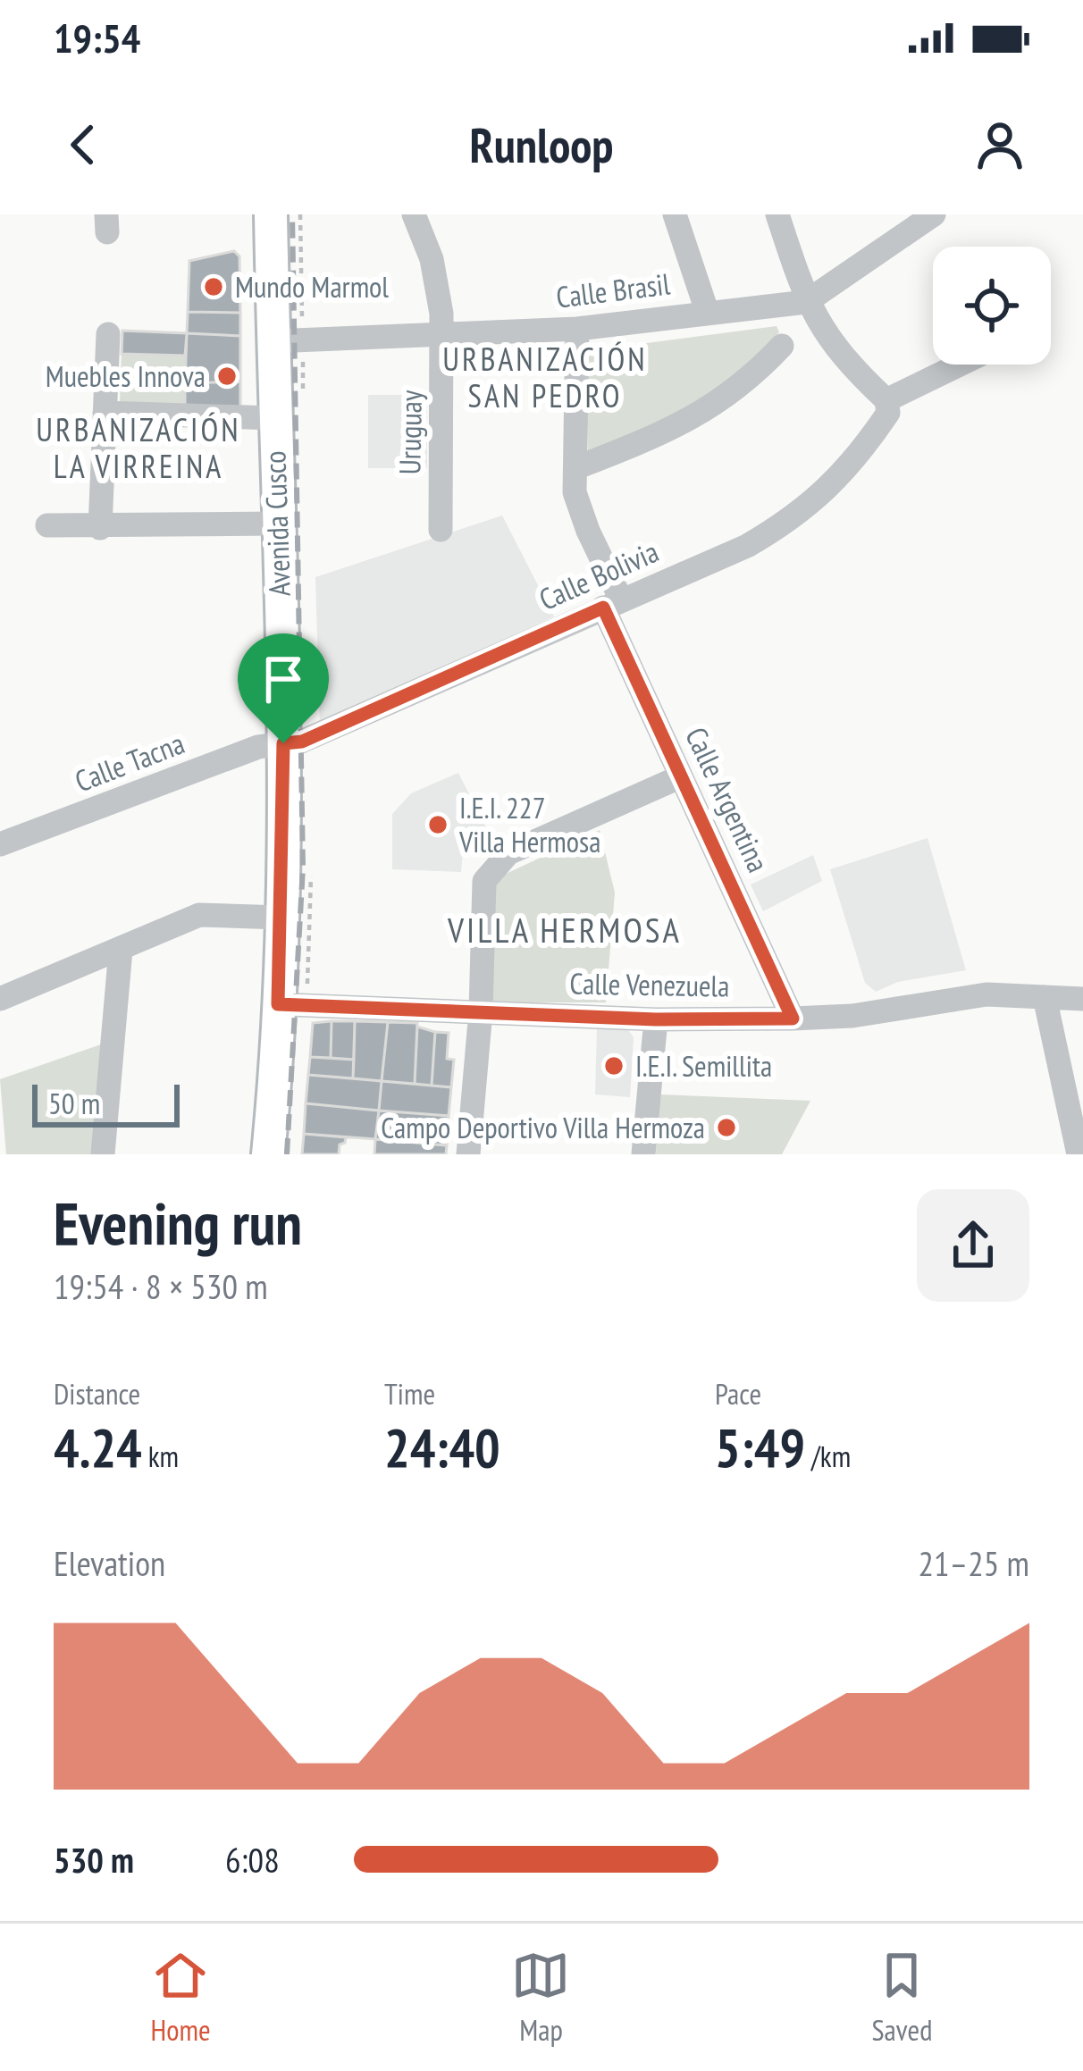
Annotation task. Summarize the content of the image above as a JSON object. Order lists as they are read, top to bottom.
{
  "streets": {
    "main road": ["Avenida Cusco"],
    "street": [
      "Calle Brasil",
      "Uruguay",
      "Calle Bolivia",
      "Calle Tacna",
      "Calle Argentina",
      "Calle Venezuela"
    ]
  },
  "crossings": [
    ["Calle Brasil", "Uruguay"],
    ["Calle Brasil", "Avenida Cusco"],
    ["Calle Brasil", "Calle Argentina"],
    ["Avenida Cusco", "Calle Bolivia"],
    ["Avenida Cusco", "Calle Tacna"],
    ["Avenida Cusco", "Calle Venezuela"],
    ["Calle Bolivia", "Calle Tacna"],
    ["Calle Bolivia", "Calle Argentina"],
    ["Calle Argentina", "Calle Venezuela"]
  ],
  "districts": ["URBANIZACIÓN SAN PEDRO", "URBANIZACIÓN LA VIRREINA", "VILLA HERMOSA"],
  "places": [
    "Mundo Marmol",
    "Muebles Innova",
    "I.E.I. 227 Villa Hermosa",
    "I.E.I. Semillita",
    "Campo Deportivo Villa Hermoza"
  ],
  "scale_bar": "50 m",
  "page": {
    "status": "19:54",
    "header": "Runloop",
    "scale": "50 m",
    "heading": ["Evening run", "19:54 · 8 × 530 m"],
    "stats": [
      ["Distance", "4.24 km"],
      ["Time", "24:40"],
      ["Pace", "5:49 /km"]
    ],
    "chart": ["Elevation", "21–25 m"],
    "list": [
      {
        "name": "530 m",
        "note": "6:08"
      }
    ],
    "tabs": ["Home", "Map", "Saved"]
  }
}
